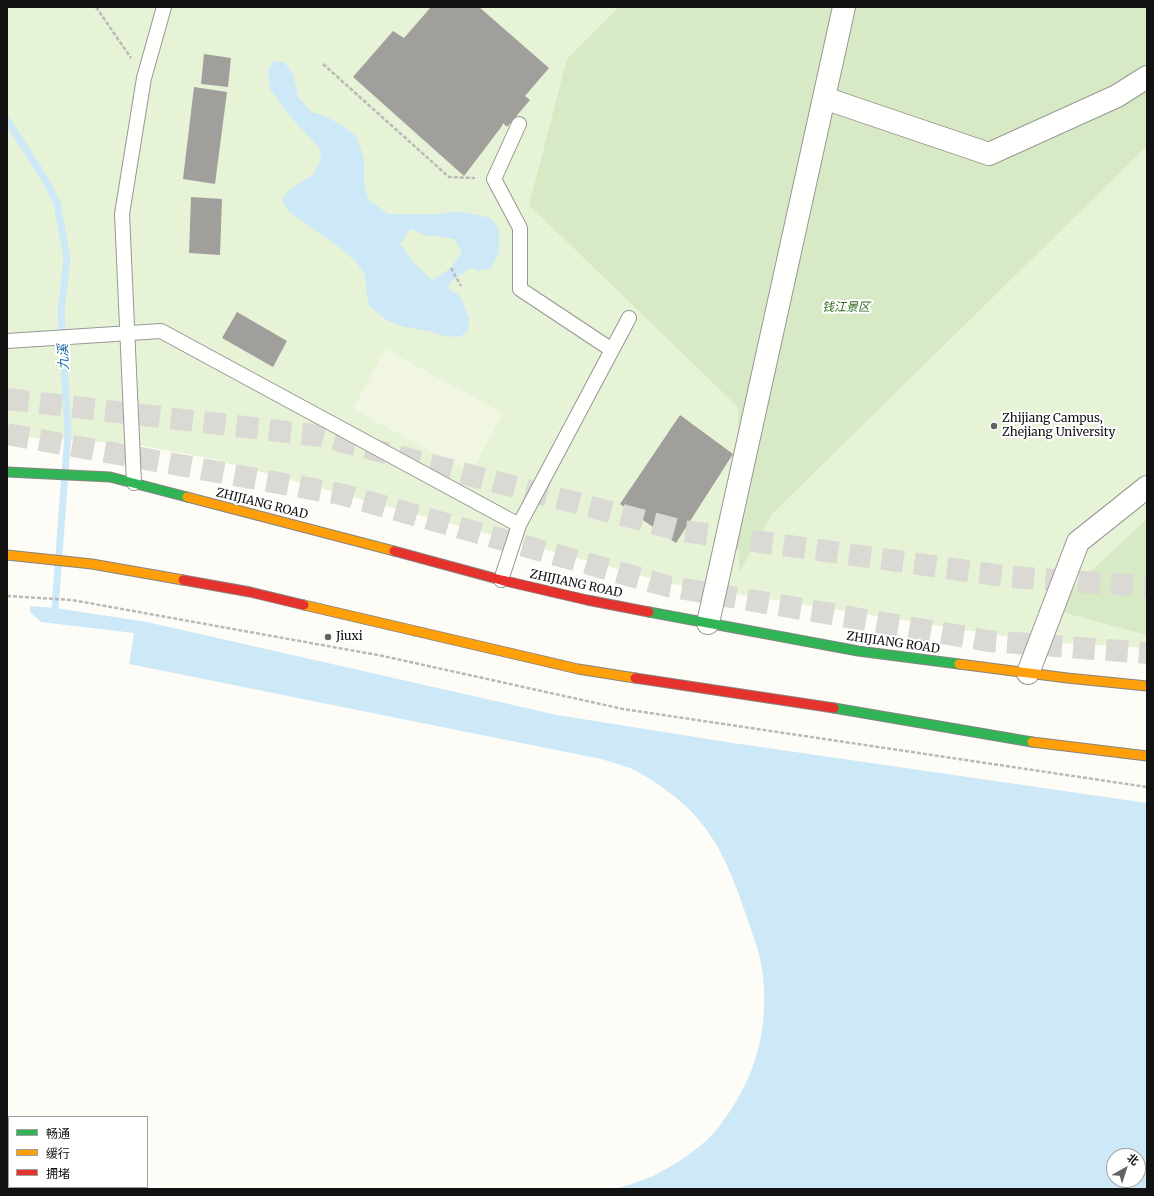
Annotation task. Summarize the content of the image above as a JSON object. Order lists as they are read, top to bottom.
{
  "streets": {
    "main road": ["ZHIJIANG ROAD"]
  },
  "water": ["九溪"],
  "parks": ["钱江景区"],
  "places": ["Zhijiang Campus, Zhejiang University", "Jiuxi"],
  "legend": ["畅通", "缓行", "拥堵"],
  "north": "top right"
}
